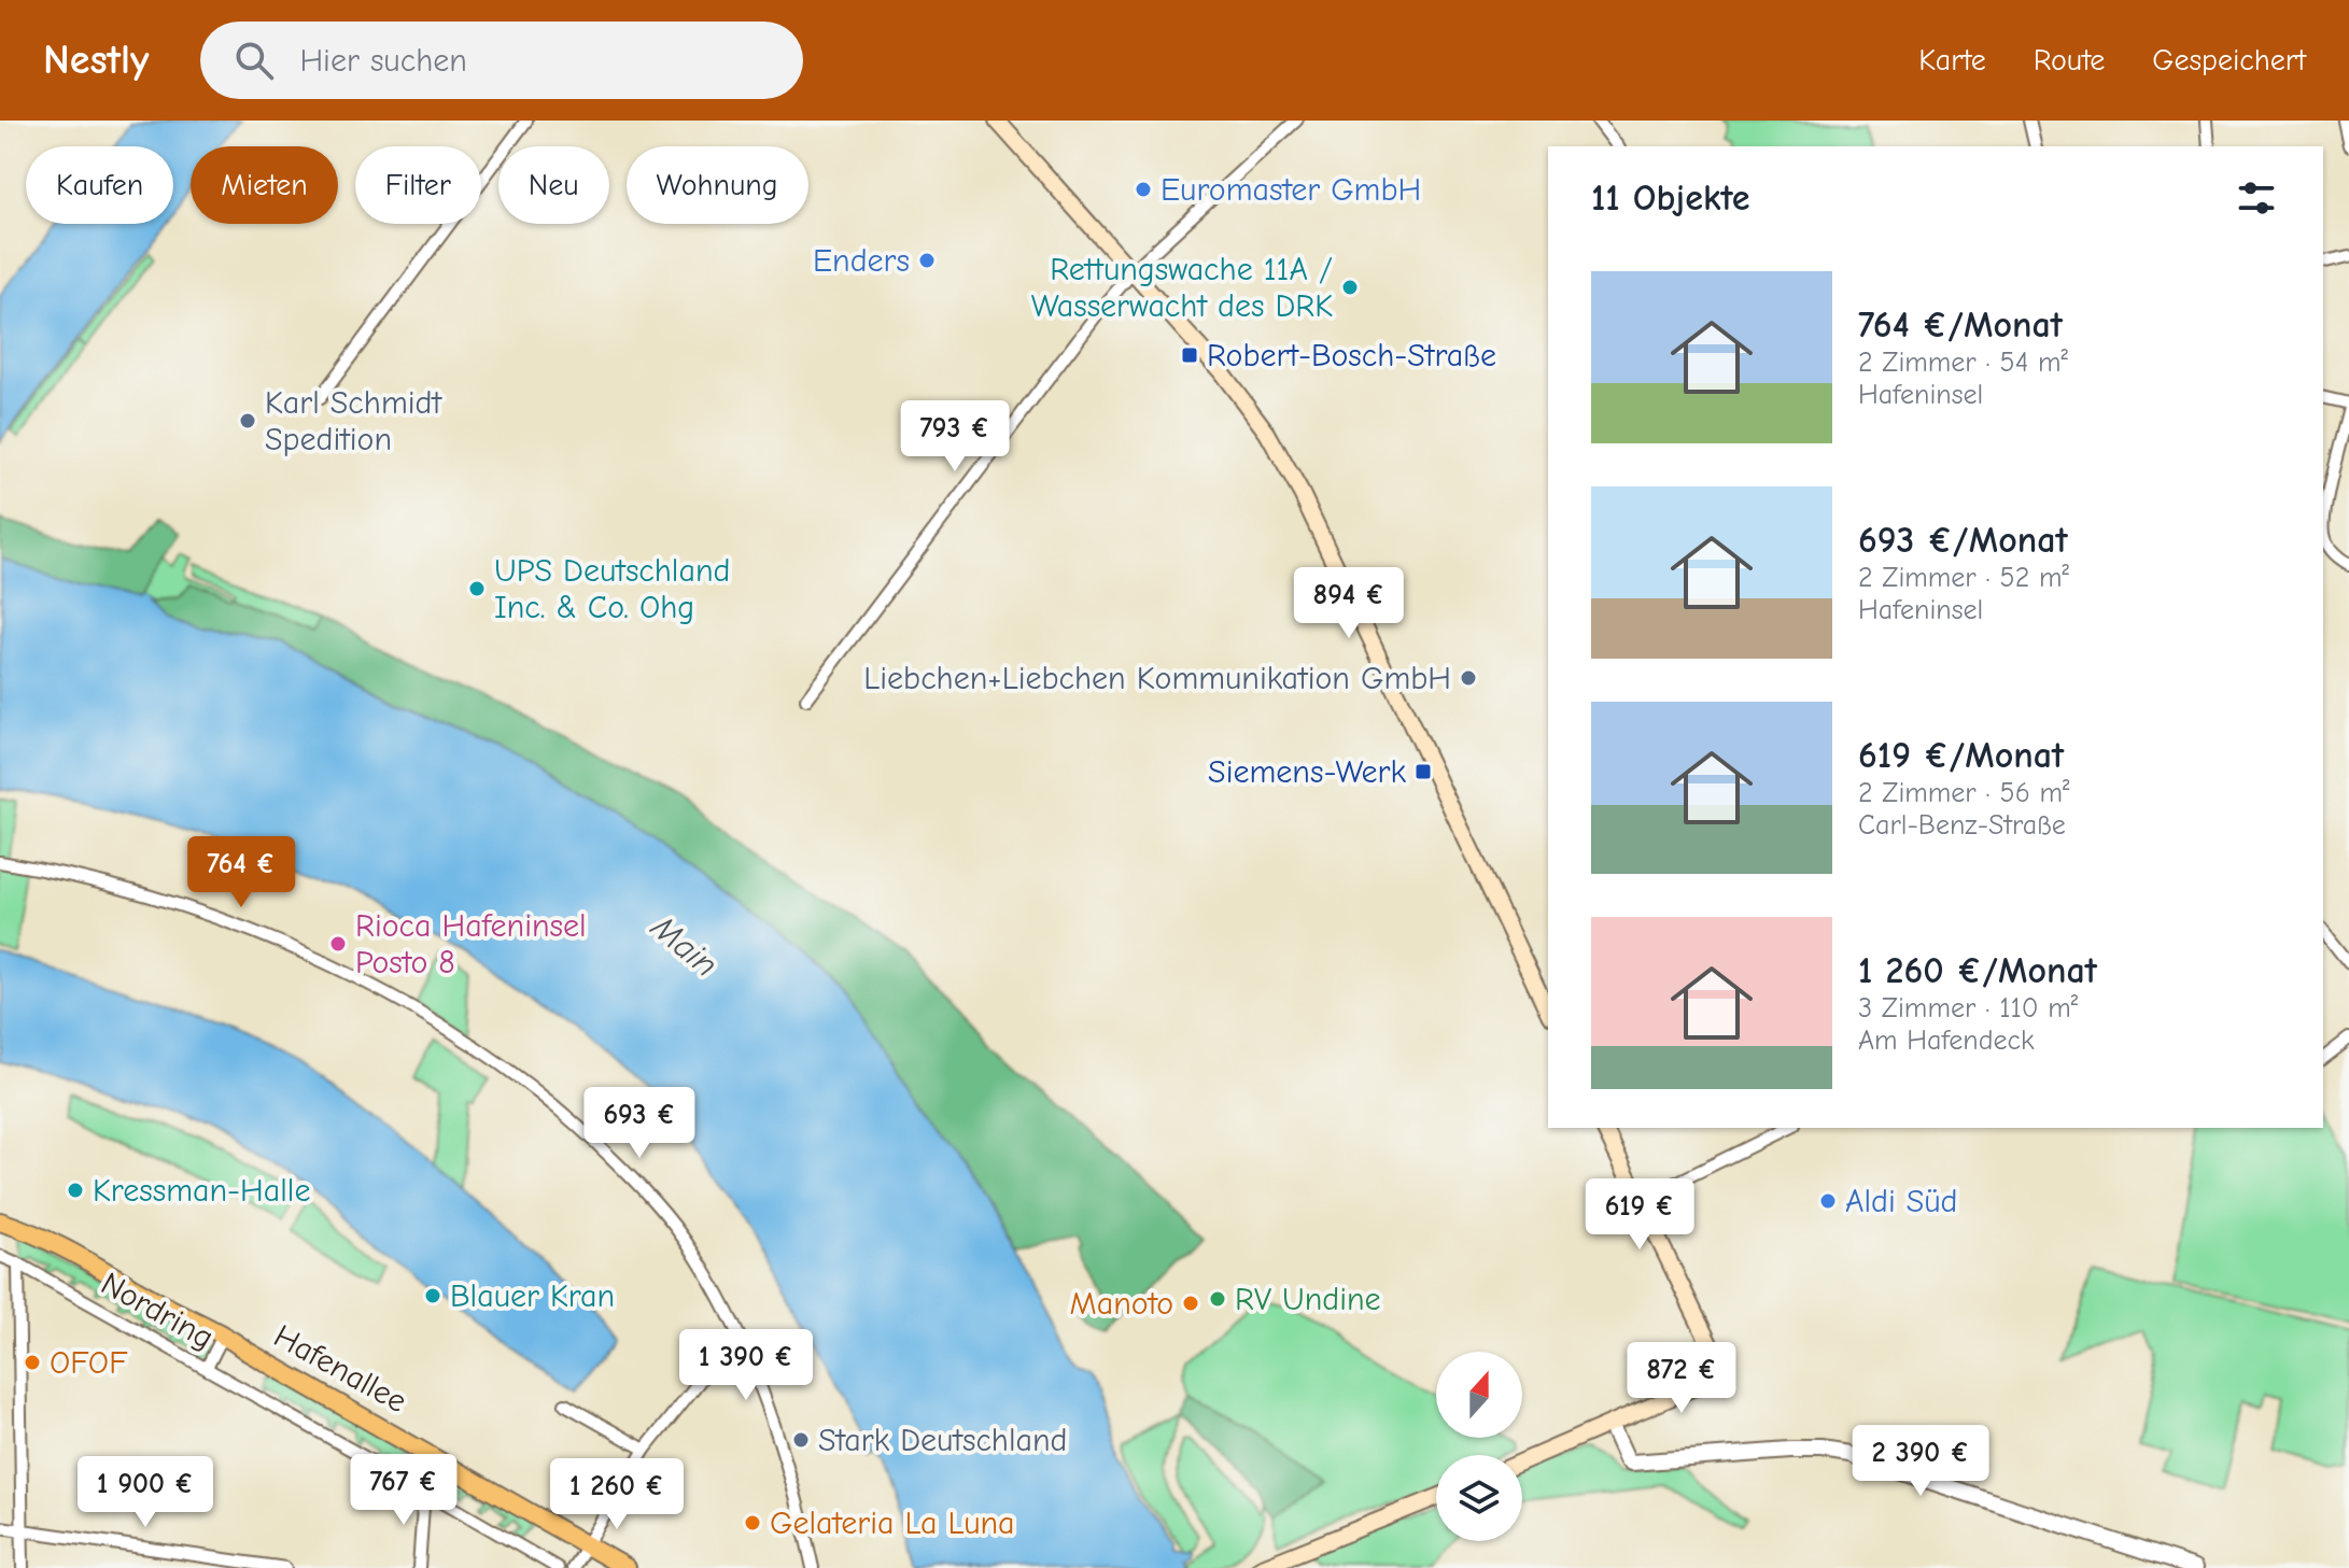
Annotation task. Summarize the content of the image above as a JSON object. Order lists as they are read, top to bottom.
{
  "streets": {
    "main road": ["Hafenallee"],
    "street": ["Nordring"]
  },
  "water": ["Main"],
  "places": {
    "other": [
      "Euromaster GmbH",
      "Enders",
      "Rettungswache 11A / Wasserwacht des DRK",
      "Karl Schmidt Spedition",
      "UPS Deutschland Inc. & Co. Ohg",
      "Liebchen+Liebchen Kommunikation GmbH",
      "Rioca Hafeninsel Posto 8",
      "Kressman-Halle",
      "Aldi Süd",
      "Blauer Kran",
      "RV Undine",
      "Manoto",
      "OFOF",
      "Stark Deutschland",
      "Gelateria La Luna"
    ],
    "transit": ["Robert-Bosch-Straße", "Siemens-Werk"]
  },
  "north": "top",
  "page": {
    "header": "Nestly",
    "search": "Hier suchen",
    "nav": ["Karte", "Route", "Gespeichert"],
    "chip": [
      "Kaufen",
      "Mieten",
      "Filter",
      "Neu",
      "Wohnung"
    ],
    "heading": "11 Objekte",
    "list": [
      {
        "name": "764 €/Monat",
        "note": "2 Zimmer · 54 m² · Hafeninsel"
      },
      {
        "name": "693 €/Monat",
        "note": "2 Zimmer · 52 m² · Hafeninsel"
      },
      {
        "name": "619 €/Monat",
        "note": "2 Zimmer · 56 m² · Carl-Benz-Straße"
      },
      {
        "name": "1 260 €/Monat",
        "note": "3 Zimmer · 110 m² · Am Hafendeck"
      }
    ],
    "price": [
      "793 €",
      "894 €",
      "764 €",
      "693 €",
      "619 €",
      "1 390 €",
      "872 €",
      "2 390 €",
      "767 €",
      "1 900 €",
      "1 260 €"
    ]
  }
}
